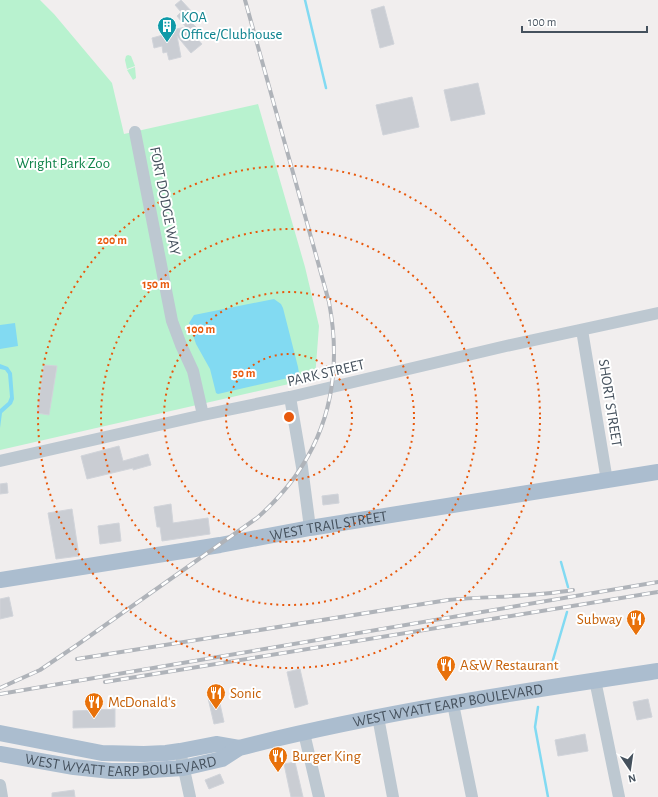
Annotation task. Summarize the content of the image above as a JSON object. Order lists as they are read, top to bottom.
{
  "streets": {
    "main road": ["WEST TRAIL STREET", "WEST WYATT EARP BOULEVARD"],
    "street": ["FORT DODGE WAY", "PARK STREET", "SHORT STREET"]
  },
  "crossings": [
    ["FORT DODGE WAY", "PARK STREET"],
    ["PARK STREET", "SHORT STREET"],
    ["SHORT STREET", "WEST TRAIL STREET"]
  ],
  "parks": ["Wright Park Zoo"],
  "places": {
    "building": ["KOA Office/Clubhouse"],
    "restaurant": [
      "Subway",
      "A&W Restaurant",
      "Sonic",
      "McDonald's",
      "Burger King"
    ]
  },
  "scale_bar": "100 m",
  "north": "bottom",
  "rings": [
    "200 m",
    "150 m",
    "100 m",
    "50 m"
  ]
}
